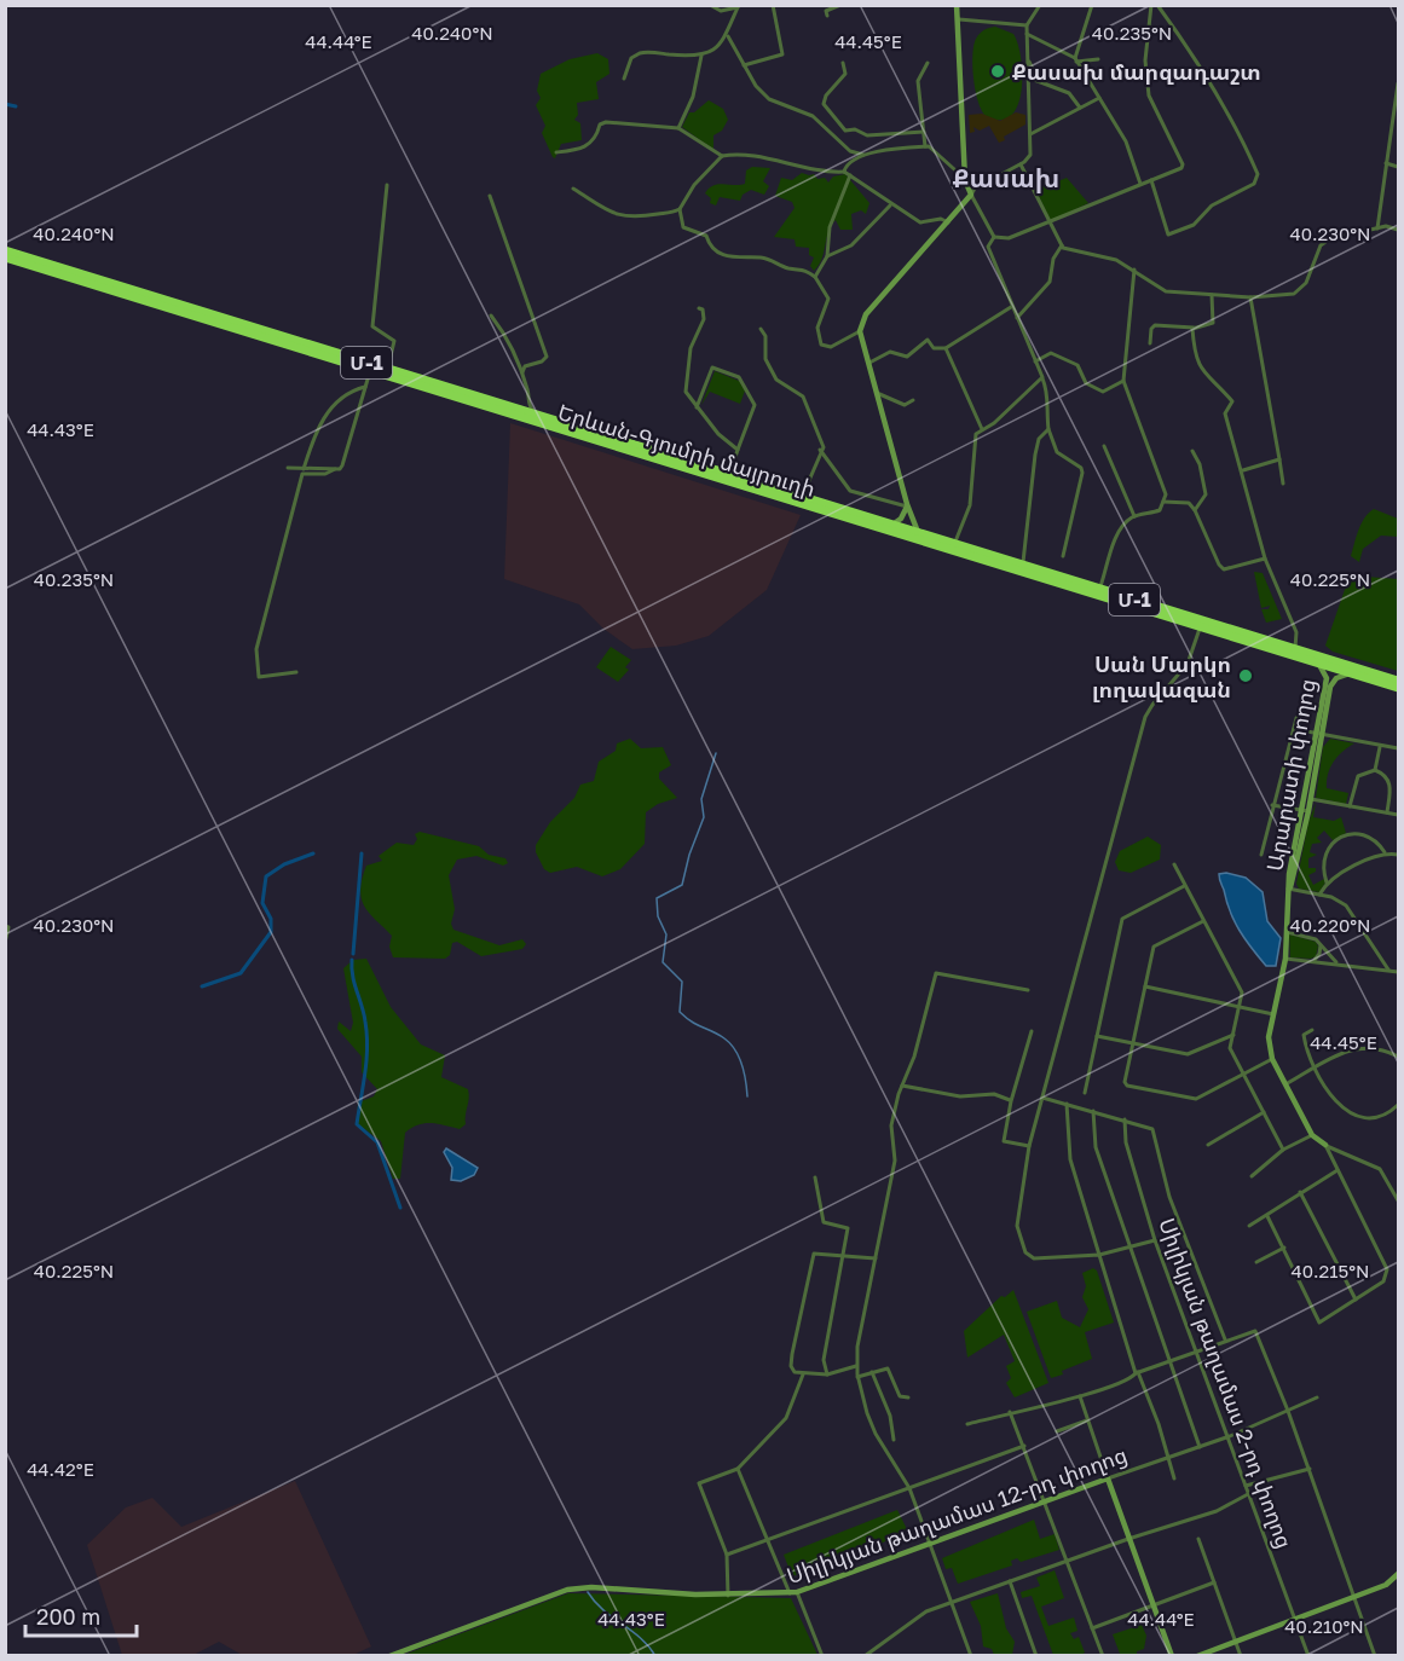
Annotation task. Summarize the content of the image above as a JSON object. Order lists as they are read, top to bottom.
{
  "streets": {
    "highway": ["Մ-1", "Երևան-Գյումրի մայրուղի"],
    "street": ["Արարատի փողոց", "Սիլիկյան թաղամաս 2-րդ փողոց", "Սիլիկյան թաղամաս 12-րդ փողոց"]
  },
  "crossings": [
    ["Մ-1", "Երևան-Գյումրի մայրուղի"],
    ["Մ-1", "Արարատի փողոց"],
    ["Երևան-Գյումրի մայրուղի", "Արարատի փողոց"],
    ["Սիլիկյան թաղամաս 2-րդ փողոց", "Սիլիկյան թաղամաս 12-րդ փողոց"]
  ],
  "districts": ["Քասախ"],
  "places": ["Քասախ մարզադաշտ", "Սան Մարկո լողավազան"],
  "scale_bar": "200 m",
  "coordinates": [
    "40.240°N",
    "40.235°N",
    "44.44°E",
    "44.45°E",
    "40.230°N",
    "44.43°E",
    "40.225°N",
    "40.220°N",
    "40.215°N",
    "44.42°E",
    "40.210°N"
  ]
}
